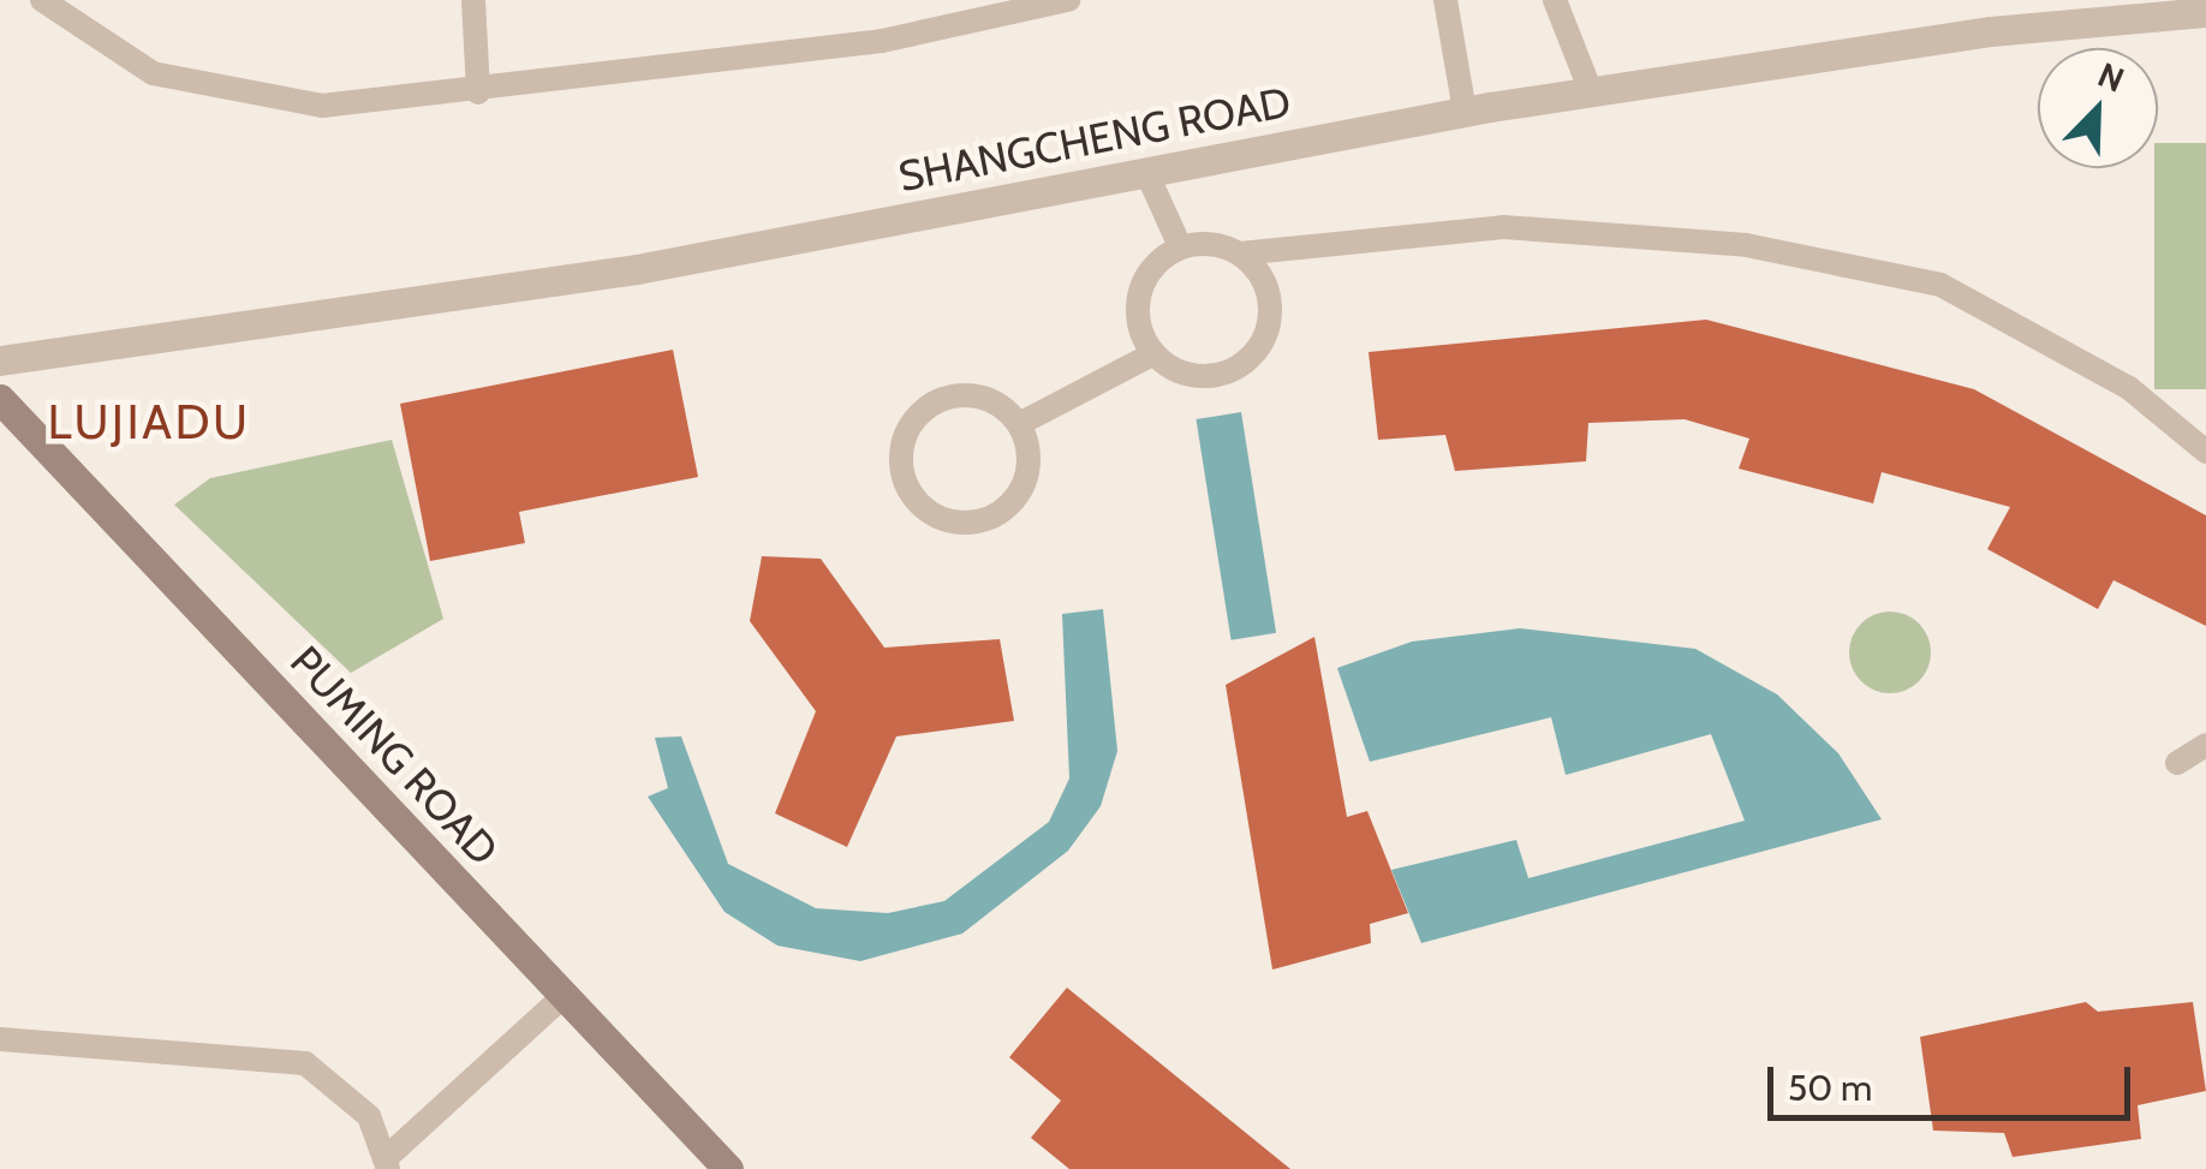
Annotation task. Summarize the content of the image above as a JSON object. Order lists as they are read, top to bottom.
{
  "streets": {
    "main road": ["PUMING ROAD"],
    "street": ["SHANGCHENG ROAD"]
  },
  "districts": ["LUJIADU"],
  "scale_bar": "50 m",
  "north": "top right"
}
